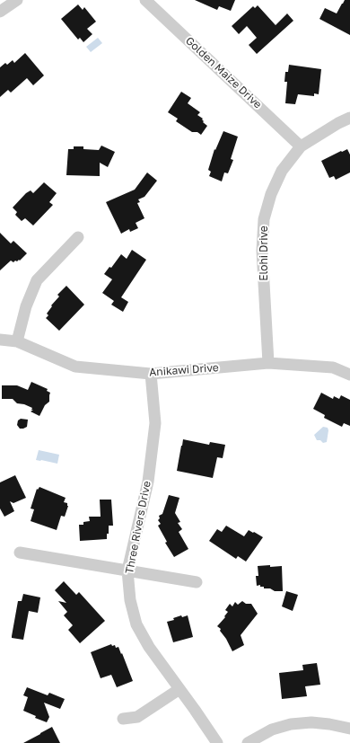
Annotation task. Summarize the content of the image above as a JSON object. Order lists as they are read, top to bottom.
{
  "streets": {
    "street": [
      "Golden Maize Drive",
      "Elohi Drive",
      "Anikawi Drive",
      "Three Rivers Drive"
    ]
  },
  "crossings": [
    ["Golden Maize Drive", "Elohi Drive"],
    ["Elohi Drive", "Anikawi Drive"],
    ["Anikawi Drive", "Three Rivers Drive"]
  ]
}
